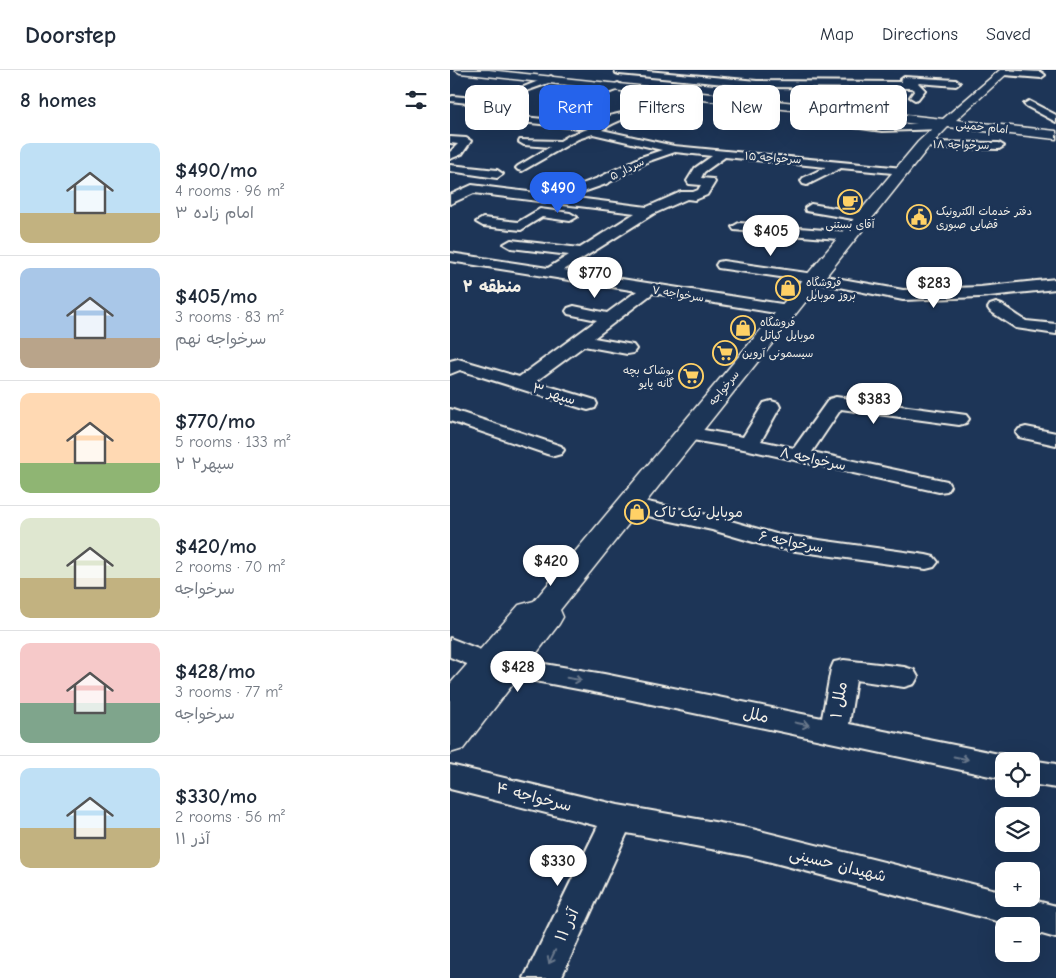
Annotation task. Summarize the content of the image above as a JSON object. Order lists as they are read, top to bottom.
{
  "streets": {
    "main road": ["امام خمینی", "سرخواجه"],
    "street": [
      "۱۸ سرخواجه",
      "سرخواجه ۱۵",
      "۵ سردار",
      "سرخواجه ۷",
      "۳ سپهر",
      "۸ سرخواجه",
      "سرخواجه ۶",
      "ملل ۱",
      "ملل",
      "سرخواجه ۴",
      "شهیدان حسینی",
      "آذر ۱۱"
    ]
  },
  "crossings": [
    ["امام خمینی", "سرخواجه"],
    ["۱۸ سرخواجه", "سرخواجه"],
    ["سرخواجه ۱۵", "۵ سردار"],
    ["سرخواجه ۱۵", "سرخواجه"],
    ["سرخواجه ۷", "سرخواجه"],
    ["سرخواجه", "۸ سرخواجه"],
    ["سرخواجه", "سرخواجه ۶"],
    ["سرخواجه", "ملل"],
    ["ملل ۱", "ملل"],
    ["سرخواجه ۴", "شهیدان حسینی"],
    ["سرخواجه ۴", "آذر ۱۱"],
    ["شهیدان حسینی", "آذر ۱۱"]
  ],
  "one_way": ["ملل", "آذر ۱۱"],
  "districts": ["منطقه ۲"],
  "places": {
    "cafe": ["آقای بستنی"],
    "public building": ["دفتر خدمات الکترونیک قضایی صبوری"],
    "shop": ["فروشگاه بروز موبایل", "فروشگاه موبایل کیاتل", "موبایل تیک تاک"],
    "supermarket": ["سیسمونی آروین", "پوشاک بچه گانه پایو"]
  },
  "page": {
    "header": "Doorstep",
    "nav": ["Map", "Directions", "Saved"],
    "heading": "8 homes",
    "chip": [
      "Buy",
      "Rent",
      "Filters",
      "New",
      "Apartment"
    ],
    "list": [
      {
        "name": "$490/mo",
        "note": "4 rooms · 96 m² · ۳ امام زاده"
      },
      {
        "name": "$405/mo",
        "note": "3 rooms · 83 m² · سرخواجه نهم"
      },
      {
        "name": "$770/mo",
        "note": "5 rooms · 133 m² · ۲ سپهر۲"
      },
      {
        "name": "$420/mo",
        "note": "2 rooms · 70 m² · سرخواجه"
      },
      {
        "name": "$428/mo",
        "note": "3 rooms · 77 m² · سرخواجه"
      },
      {
        "name": "$330/mo",
        "note": "2 rooms · 56 m² · آذر ۱۱"
      }
    ],
    "price": [
      "$490",
      "$405",
      "$770",
      "$283",
      "$383",
      "$420",
      "$428",
      "$330"
    ],
    "map_buttons": ["+", "−"]
  }
}
